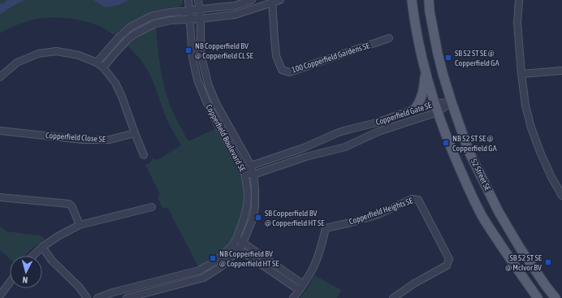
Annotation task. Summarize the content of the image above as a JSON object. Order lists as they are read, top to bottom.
{
  "streets": {
    "main road": ["52 Street SE"],
    "street": [
      "100 Copperfield Gardens SE",
      "Copperfield Gate SE",
      "Copperfield Close SE",
      "Copperfield Boulevard SE",
      "Copperfield Heights SE"
    ]
  },
  "crossings": [
    ["Copperfield Gate SE", "Copperfield Boulevard SE"],
    ["Copperfield Gate SE", "52 Street SE"]
  ],
  "places": {
    "transit": [
      "NB Copperfield BV @ Copperfield CL SE",
      "SB 52 ST SE @ Copperfield GA",
      "NB 52 ST SE @ Copperfield GA",
      "SB Copperfield BV @ Copperfield HT SE",
      "NB Copperfield BV @ Copperfield HT SE",
      "SB 52 ST SE @ McIvor BV"
    ]
  },
  "north": "bottom"
}
